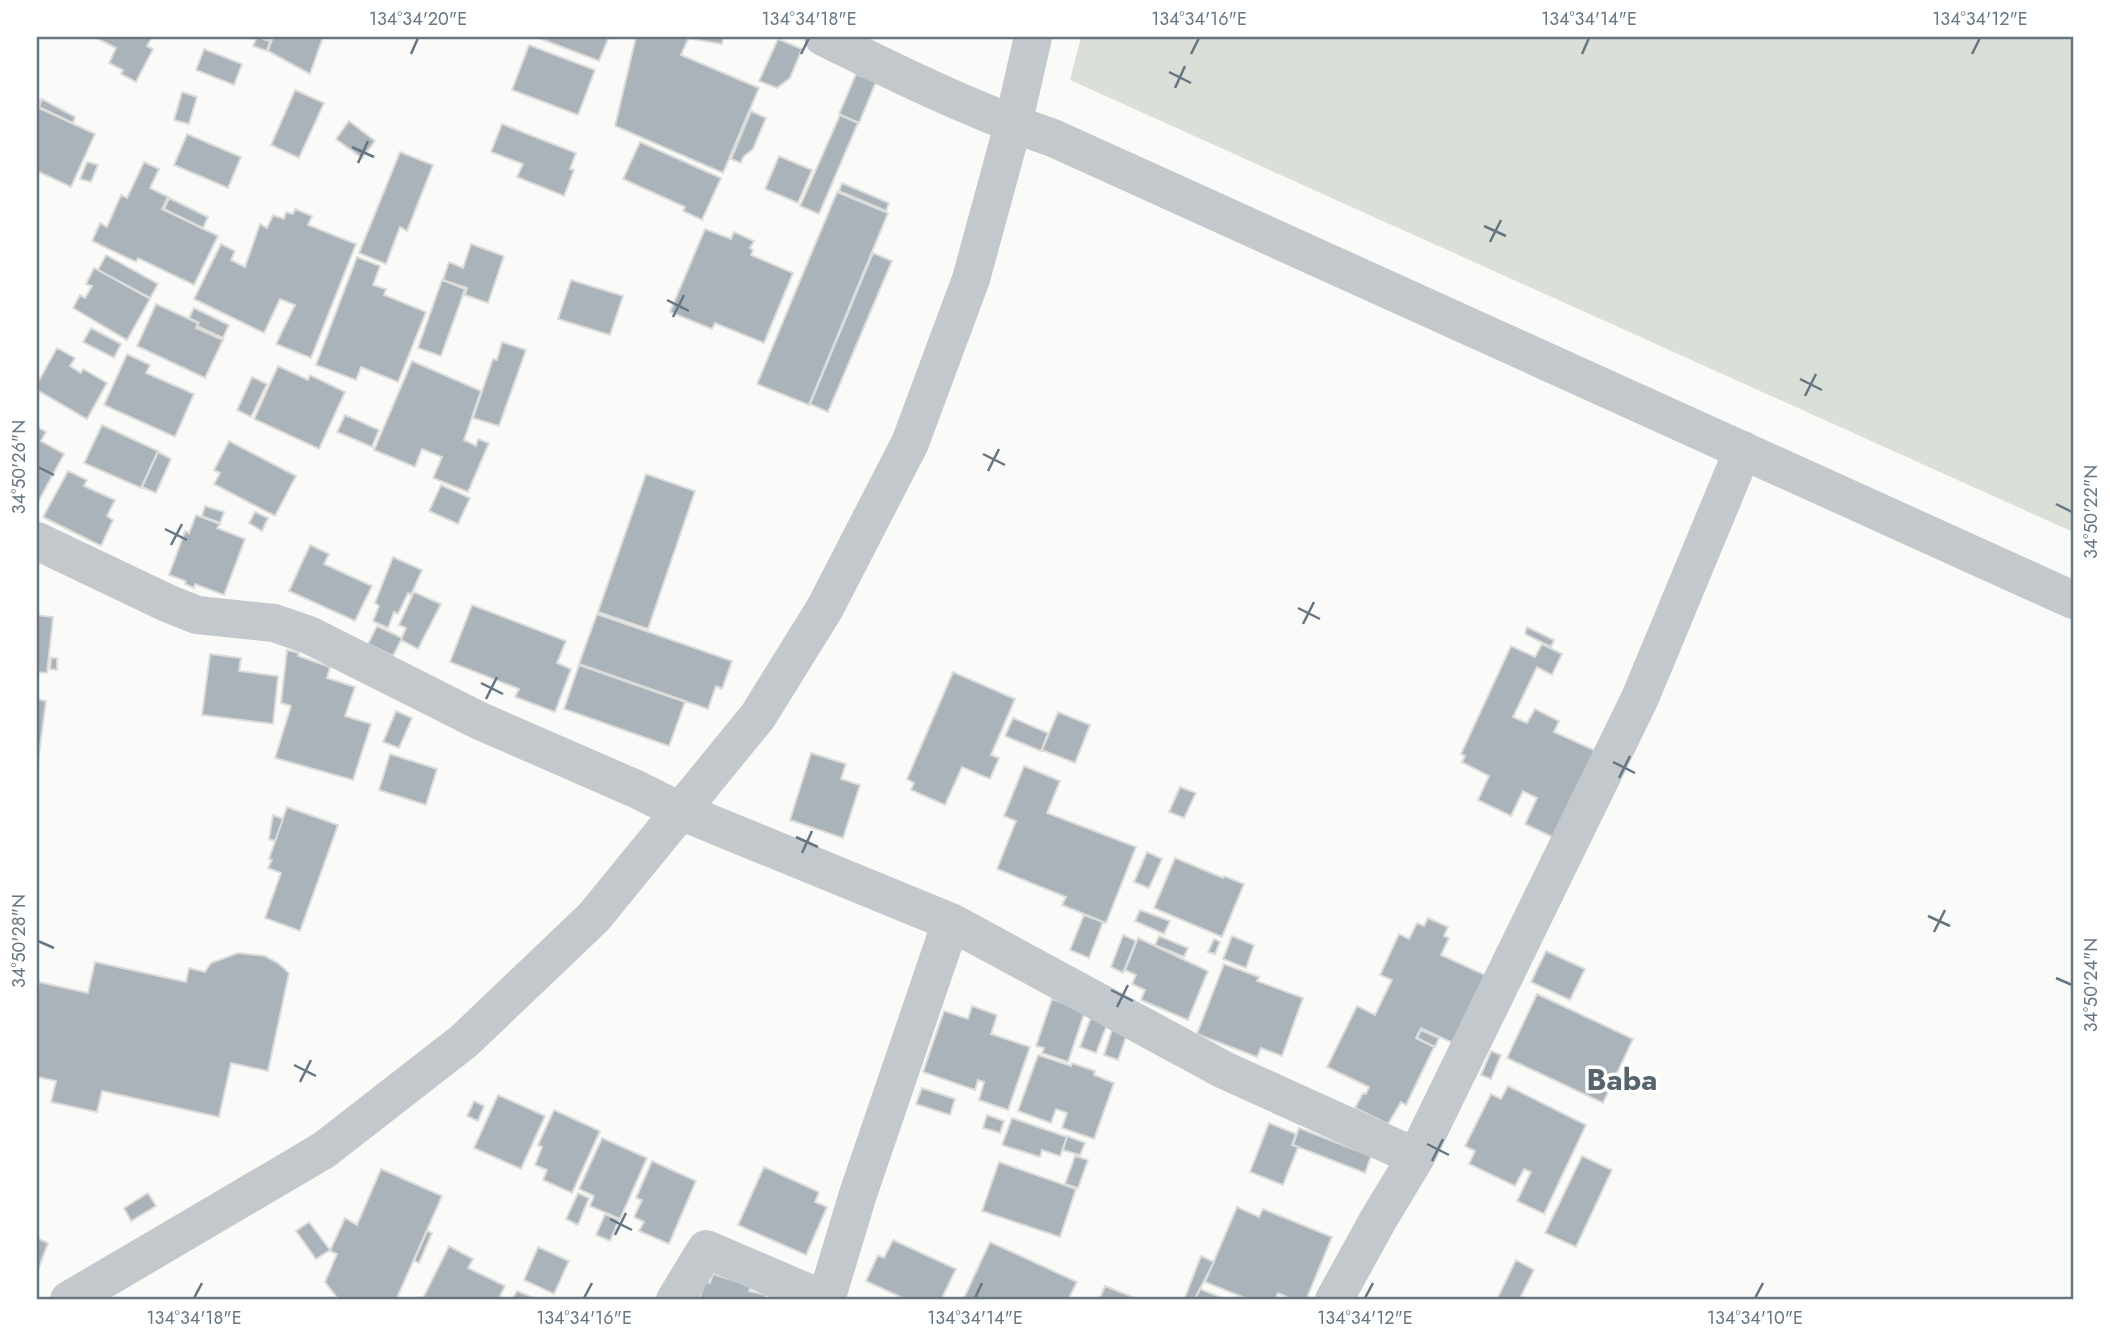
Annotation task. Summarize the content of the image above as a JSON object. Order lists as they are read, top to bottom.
{
  "districts": ["Baba"],
  "coordinates": [
    "134°34'20\"E",
    "134°34'18\"E",
    "134°34'16\"E",
    "134°34'14\"E",
    "134°34'12\"E",
    "34°50'26\"N",
    "34°50'22\"N",
    "34°50'28\"N",
    "34°50'24\"N",
    "134°34'10\"E"
  ]
}
